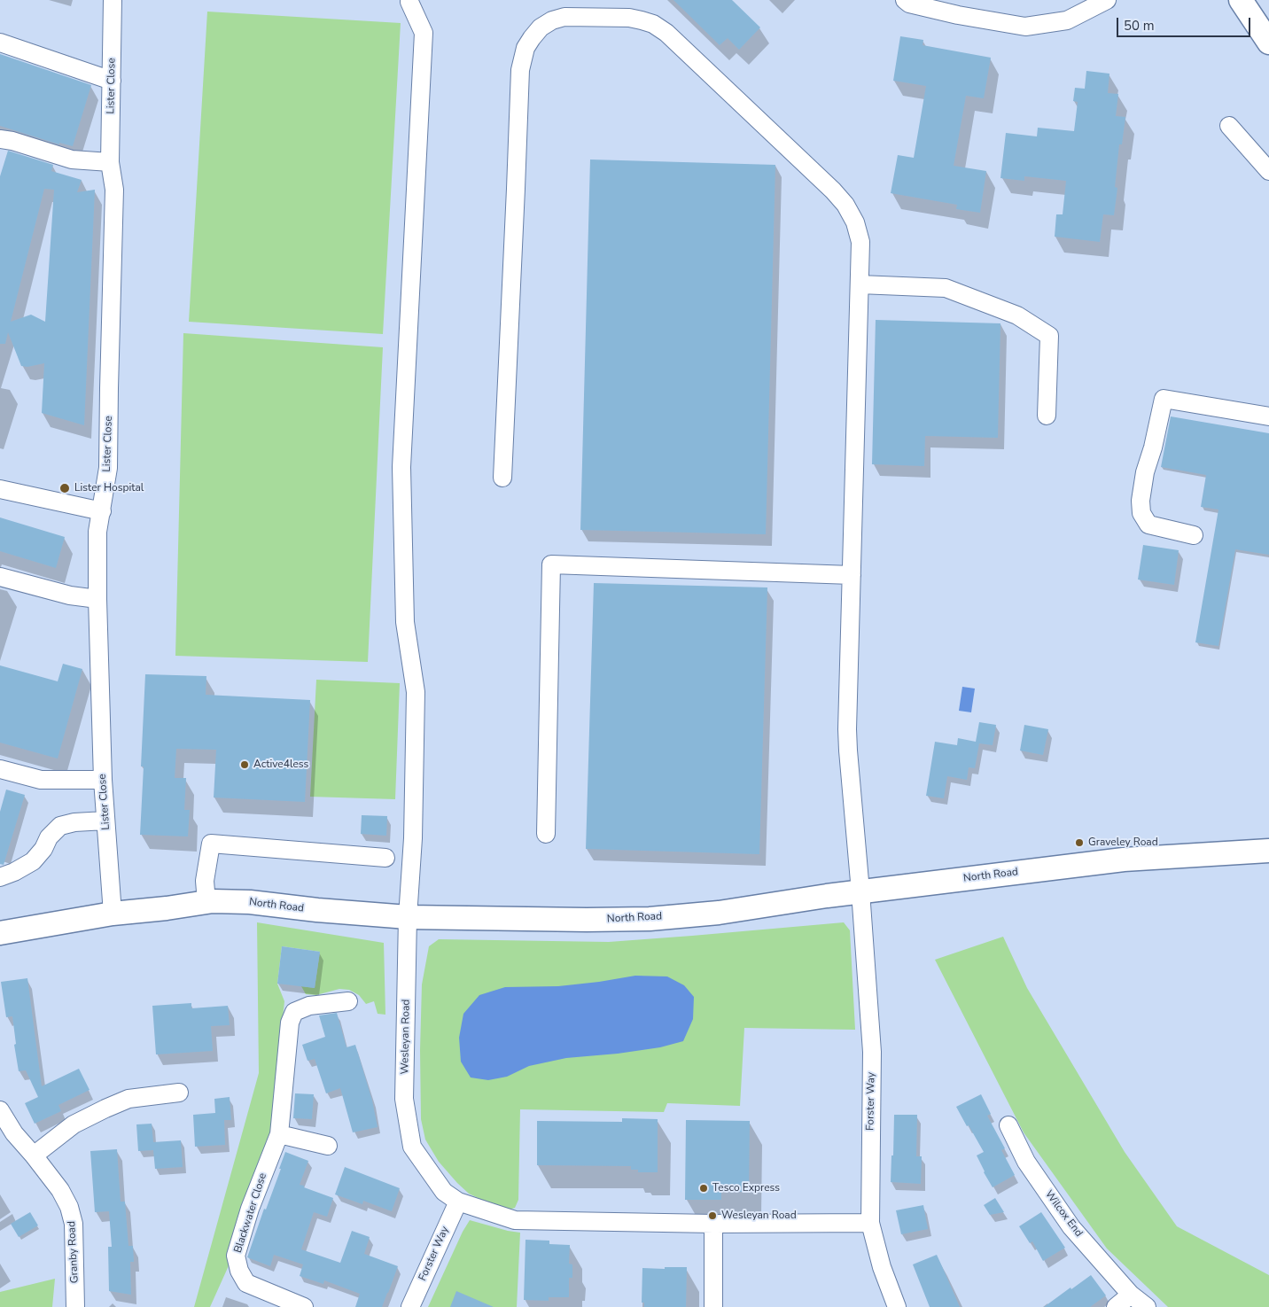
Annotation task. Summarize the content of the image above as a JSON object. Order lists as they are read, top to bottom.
{
  "streets": {
    "main road": ["North Road"],
    "street": [
      "Lister Close",
      "Wesleyan Road",
      "Forster Way",
      "Blackwater Close",
      "Wilcox End",
      "Granby Road"
    ]
  },
  "crossings": [
    ["Lister Close", "North Road"],
    ["North Road", "Wesleyan Road"],
    ["North Road", "Forster Way"],
    ["Wesleyan Road", "Forster Way"]
  ],
  "places": [
    "Lister Hospital",
    "Active4less",
    "Graveley Road",
    "Tesco Express",
    "Wesleyan Road"
  ],
  "scale_bar": "50 m"
}
